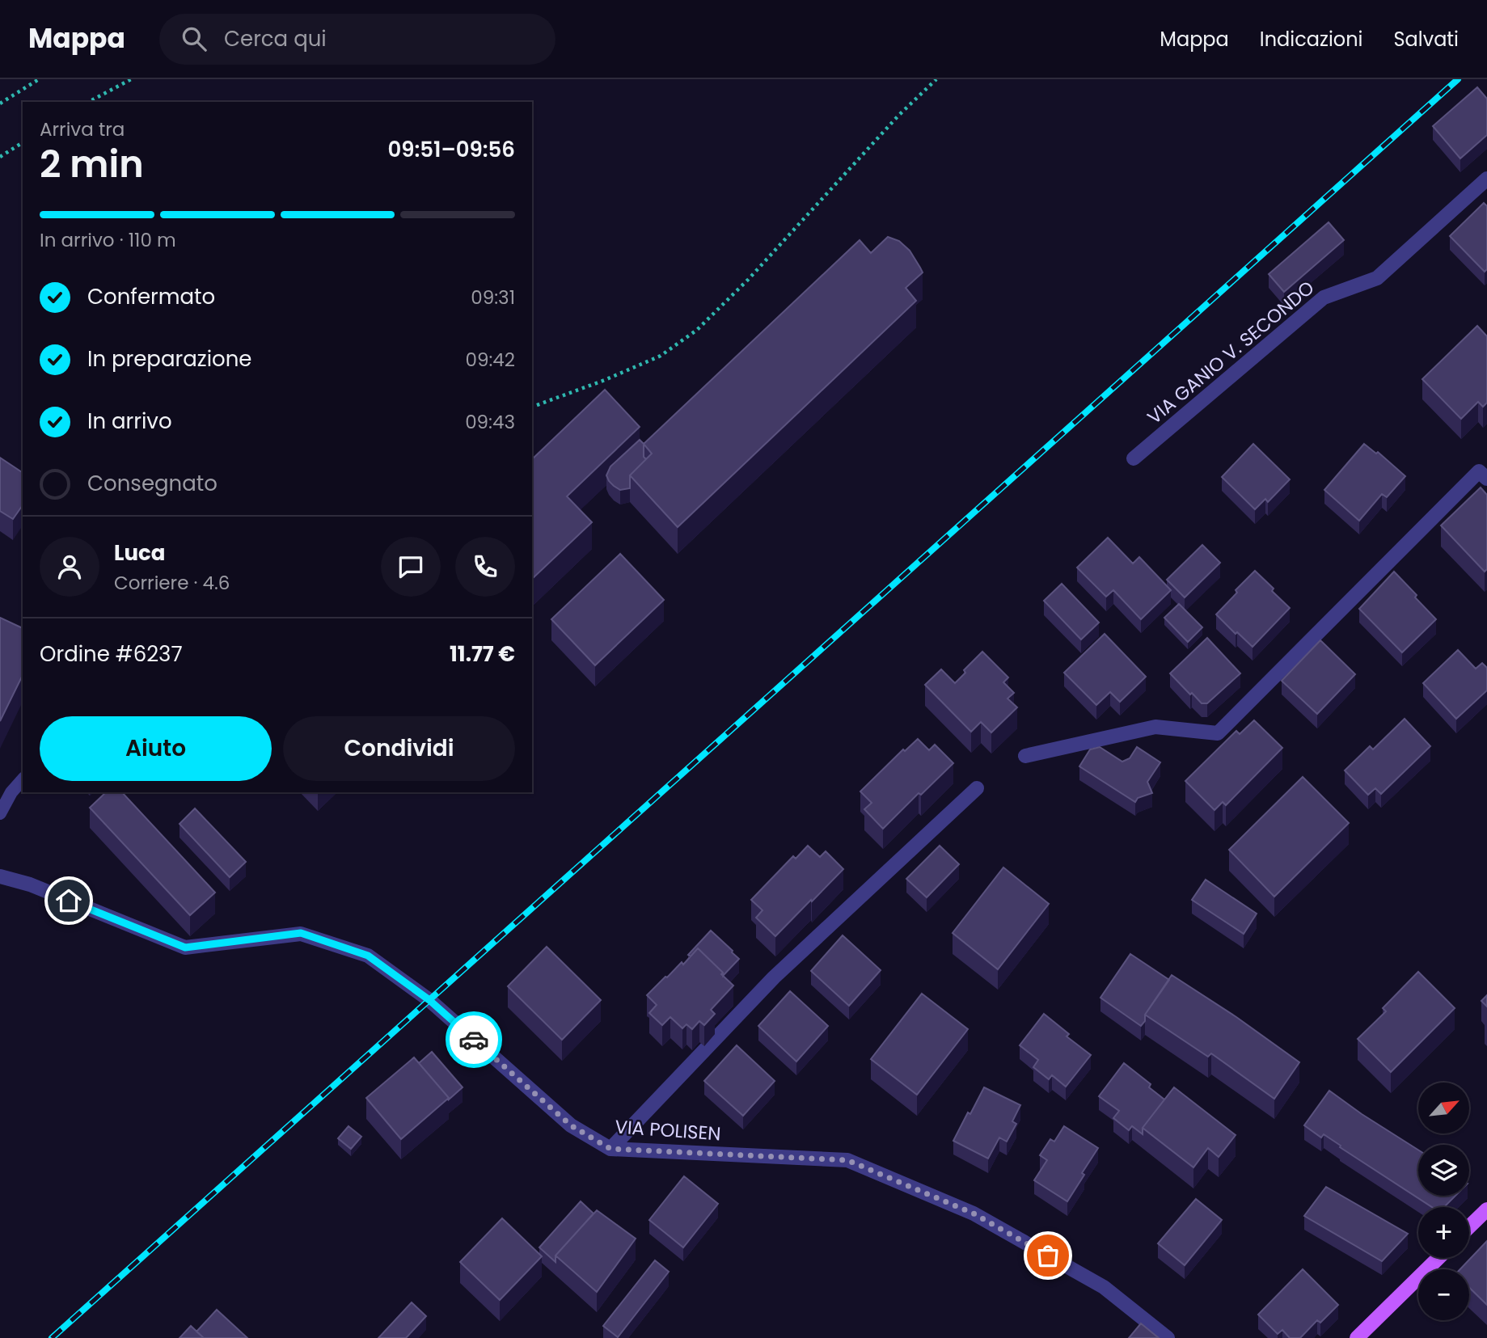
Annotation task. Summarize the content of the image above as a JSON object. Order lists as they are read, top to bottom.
{
  "streets": {
    "street": ["VIA GANIO V. SECONDO", "VIA POLISEN"]
  },
  "north": "top right",
  "page": {
    "header": "Mappa",
    "search": "Cerca qui",
    "nav": ["Mappa", "Indicazioni", "Salvati"],
    "heading": ["2 min", "Arriva tra", "09:51–09:56"],
    "panel": [
      "Luca",
      "Corriere · 4.6",
      "Ordine #6237",
      "11.77 €"
    ],
    "bar": "In arrivo · 110 m",
    "list": [
      ["Confermato", "09:31"],
      ["In preparazione", "09:42"],
      ["In arrivo", "09:43"],
      "Consegnato"
    ],
    "buttons": ["Aiuto", "Condividi"],
    "map_buttons": ["+", "−"]
  }
}
